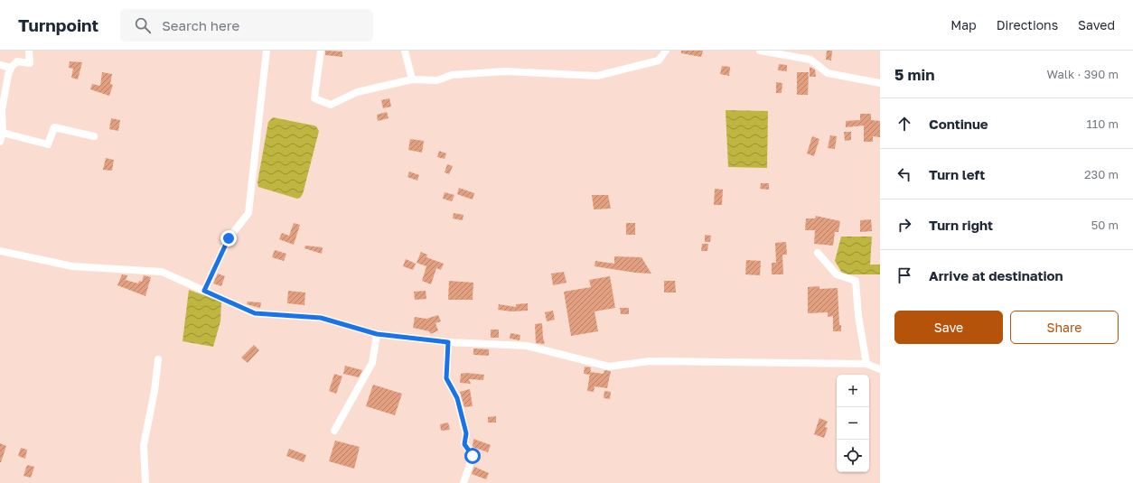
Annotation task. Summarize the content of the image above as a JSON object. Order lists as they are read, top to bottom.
{
  "page": {
    "header": "Turnpoint",
    "search": "Search here",
    "nav": ["Map", "Directions", "Saved"],
    "heading": ["5 min", "Walk · 390 m"],
    "list": [
      ["Continue", "110 m"],
      ["Turn left", "230 m"],
      ["Turn right", "50 m"],
      "Arrive at destination"
    ],
    "buttons": ["Save", "Share"],
    "map_buttons": ["+", "−"]
  }
}
